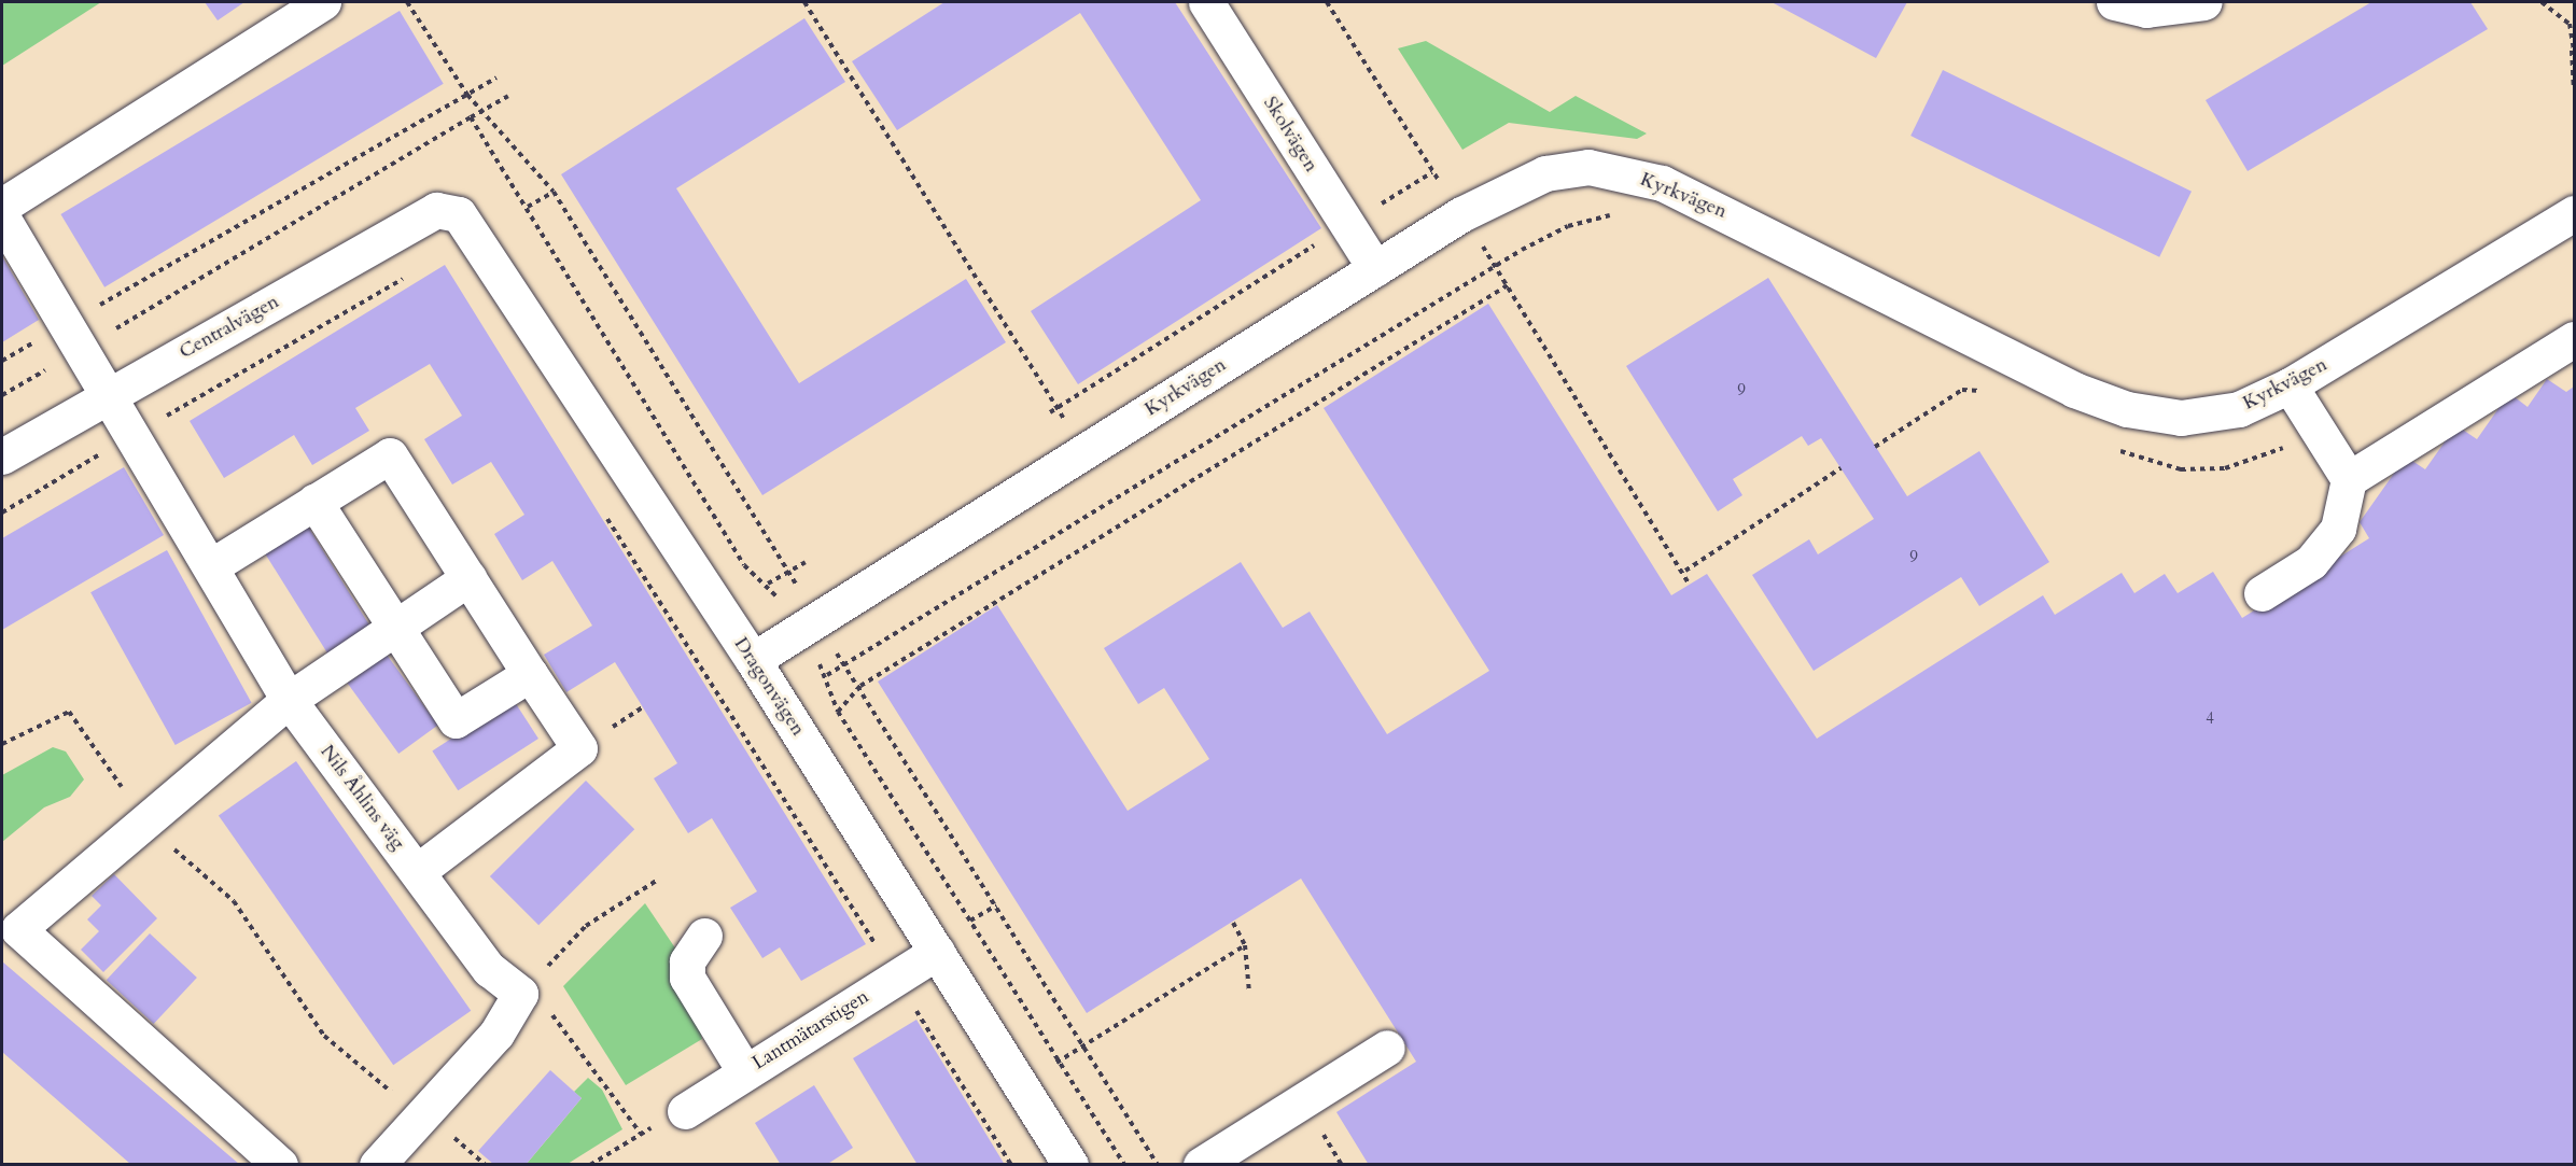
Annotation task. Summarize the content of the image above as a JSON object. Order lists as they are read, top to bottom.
{
  "streets": {
    "street": [
      "Skolvägen",
      "Kyrkvägen",
      "Centralvägen",
      "Dragonvägen",
      "Nils Åhlins väg",
      "Lantmätarstigen"
    ]
  },
  "crossings": [
    ["Skolvägen", "Kyrkvägen"],
    ["Kyrkvägen", "Dragonvägen"],
    ["Centralvägen", "Dragonvägen"],
    ["Centralvägen", "Nils Åhlins väg"],
    ["Dragonvägen", "Lantmätarstigen"]
  ],
  "house_numbers": ["9", "9", "4"]
}
